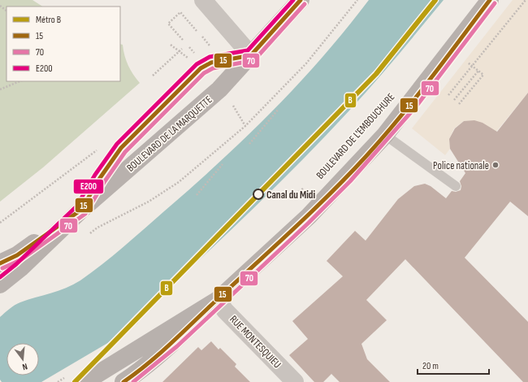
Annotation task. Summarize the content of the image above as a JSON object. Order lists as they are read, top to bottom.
{
  "streets": {
    "main road": ["BOULEVARD DE LA MARQUETTE", "BOULEVARD DE L'EMBOUCHURE"],
    "street": ["RUE MONTESQUIEU"]
  },
  "crossings": [
    ["BOULEVARD DE L'EMBOUCHURE", "RUE MONTESQUIEU"]
  ],
  "places": ["Police nationale", "Canal du Midi"],
  "lines": [
    "metro line B",
    "transit line 15",
    "transit line E200",
    "transit line 70"
  ],
  "legend": [
    "Métro B",
    "15",
    "70",
    "E200"
  ],
  "scale_bar": "20 m",
  "north": "bottom"
}
